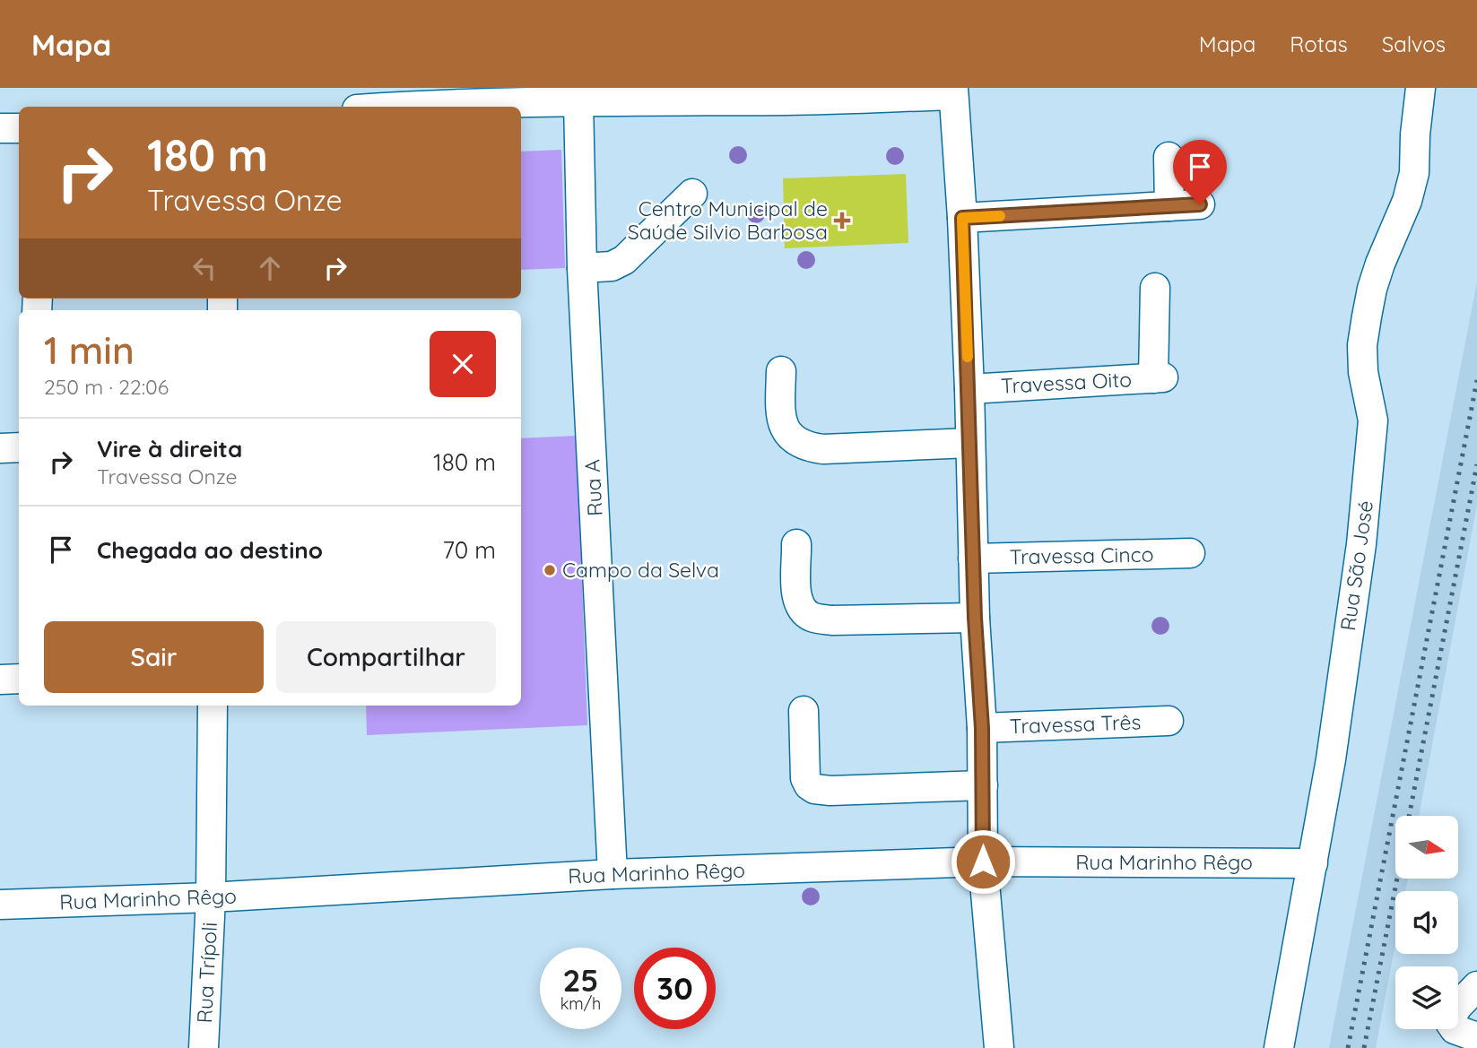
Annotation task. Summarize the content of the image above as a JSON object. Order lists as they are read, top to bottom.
{
  "streets": {
    "street": [
      "Travessa Oito",
      "Rua A",
      "Travessa Cinco",
      "Rua São José",
      "Travessa Três",
      "Rua Marinho Rêgo",
      "Rua Trípoli"
    ]
  },
  "crossings": [
    ["Rua A", "Rua Marinho Rêgo"],
    ["Rua São José", "Rua Marinho Rêgo"],
    ["Rua Marinho Rêgo", "Rua Trípoli"]
  ],
  "places": {
    "health": ["Centro Municipal de Saúde Silvio Barbosa"],
    "other": ["Campo da Selva"]
  },
  "north": "right",
  "page": {
    "header": "Mapa",
    "nav": ["Mapa", "Rotas", "Salvos"],
    "turn": ["180 m", "Travessa Onze"],
    "heading": ["1 min", "250 m · 22:06"],
    "list": [
      {
        "name": "Vire à direita",
        "note": "Travessa Onze",
        "value": "180 m"
      },
      {
        "name": "Chegada ao destino",
        "value": "70 m"
      }
    ],
    "buttons": ["Sair", "Compartilhar"],
    "speed": "25 km/h",
    "limit": "30"
  }
}
